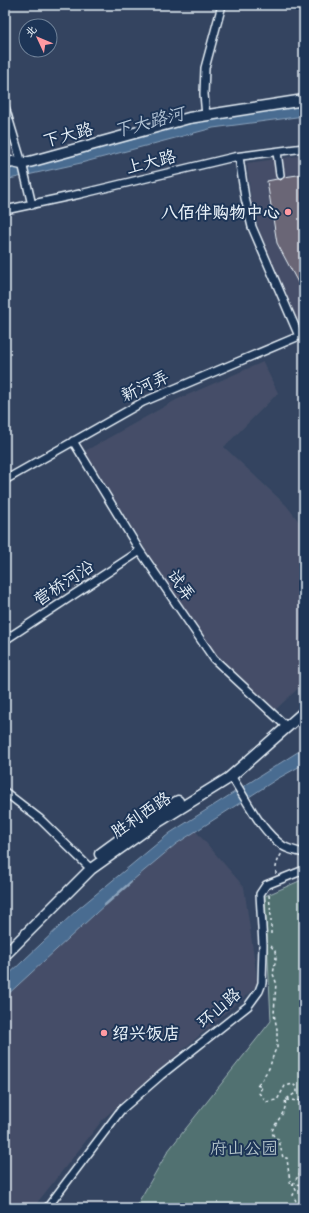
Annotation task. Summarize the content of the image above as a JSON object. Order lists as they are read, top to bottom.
{
  "streets": {
    "main road": ["下大路", "胜利西路"],
    "street": [
      "上大路",
      "新河弄",
      "营桥河沿",
      "试弄",
      "环山路"
    ]
  },
  "crossings": [
    ["新河弄", "试弄"],
    ["营桥河沿", "试弄"],
    ["试弄", "胜利西路"]
  ],
  "water": ["下大路河"],
  "parks": ["府山公园"],
  "places": ["八佰伴购物中心", "绍兴饭店"],
  "north": "top left"
}
